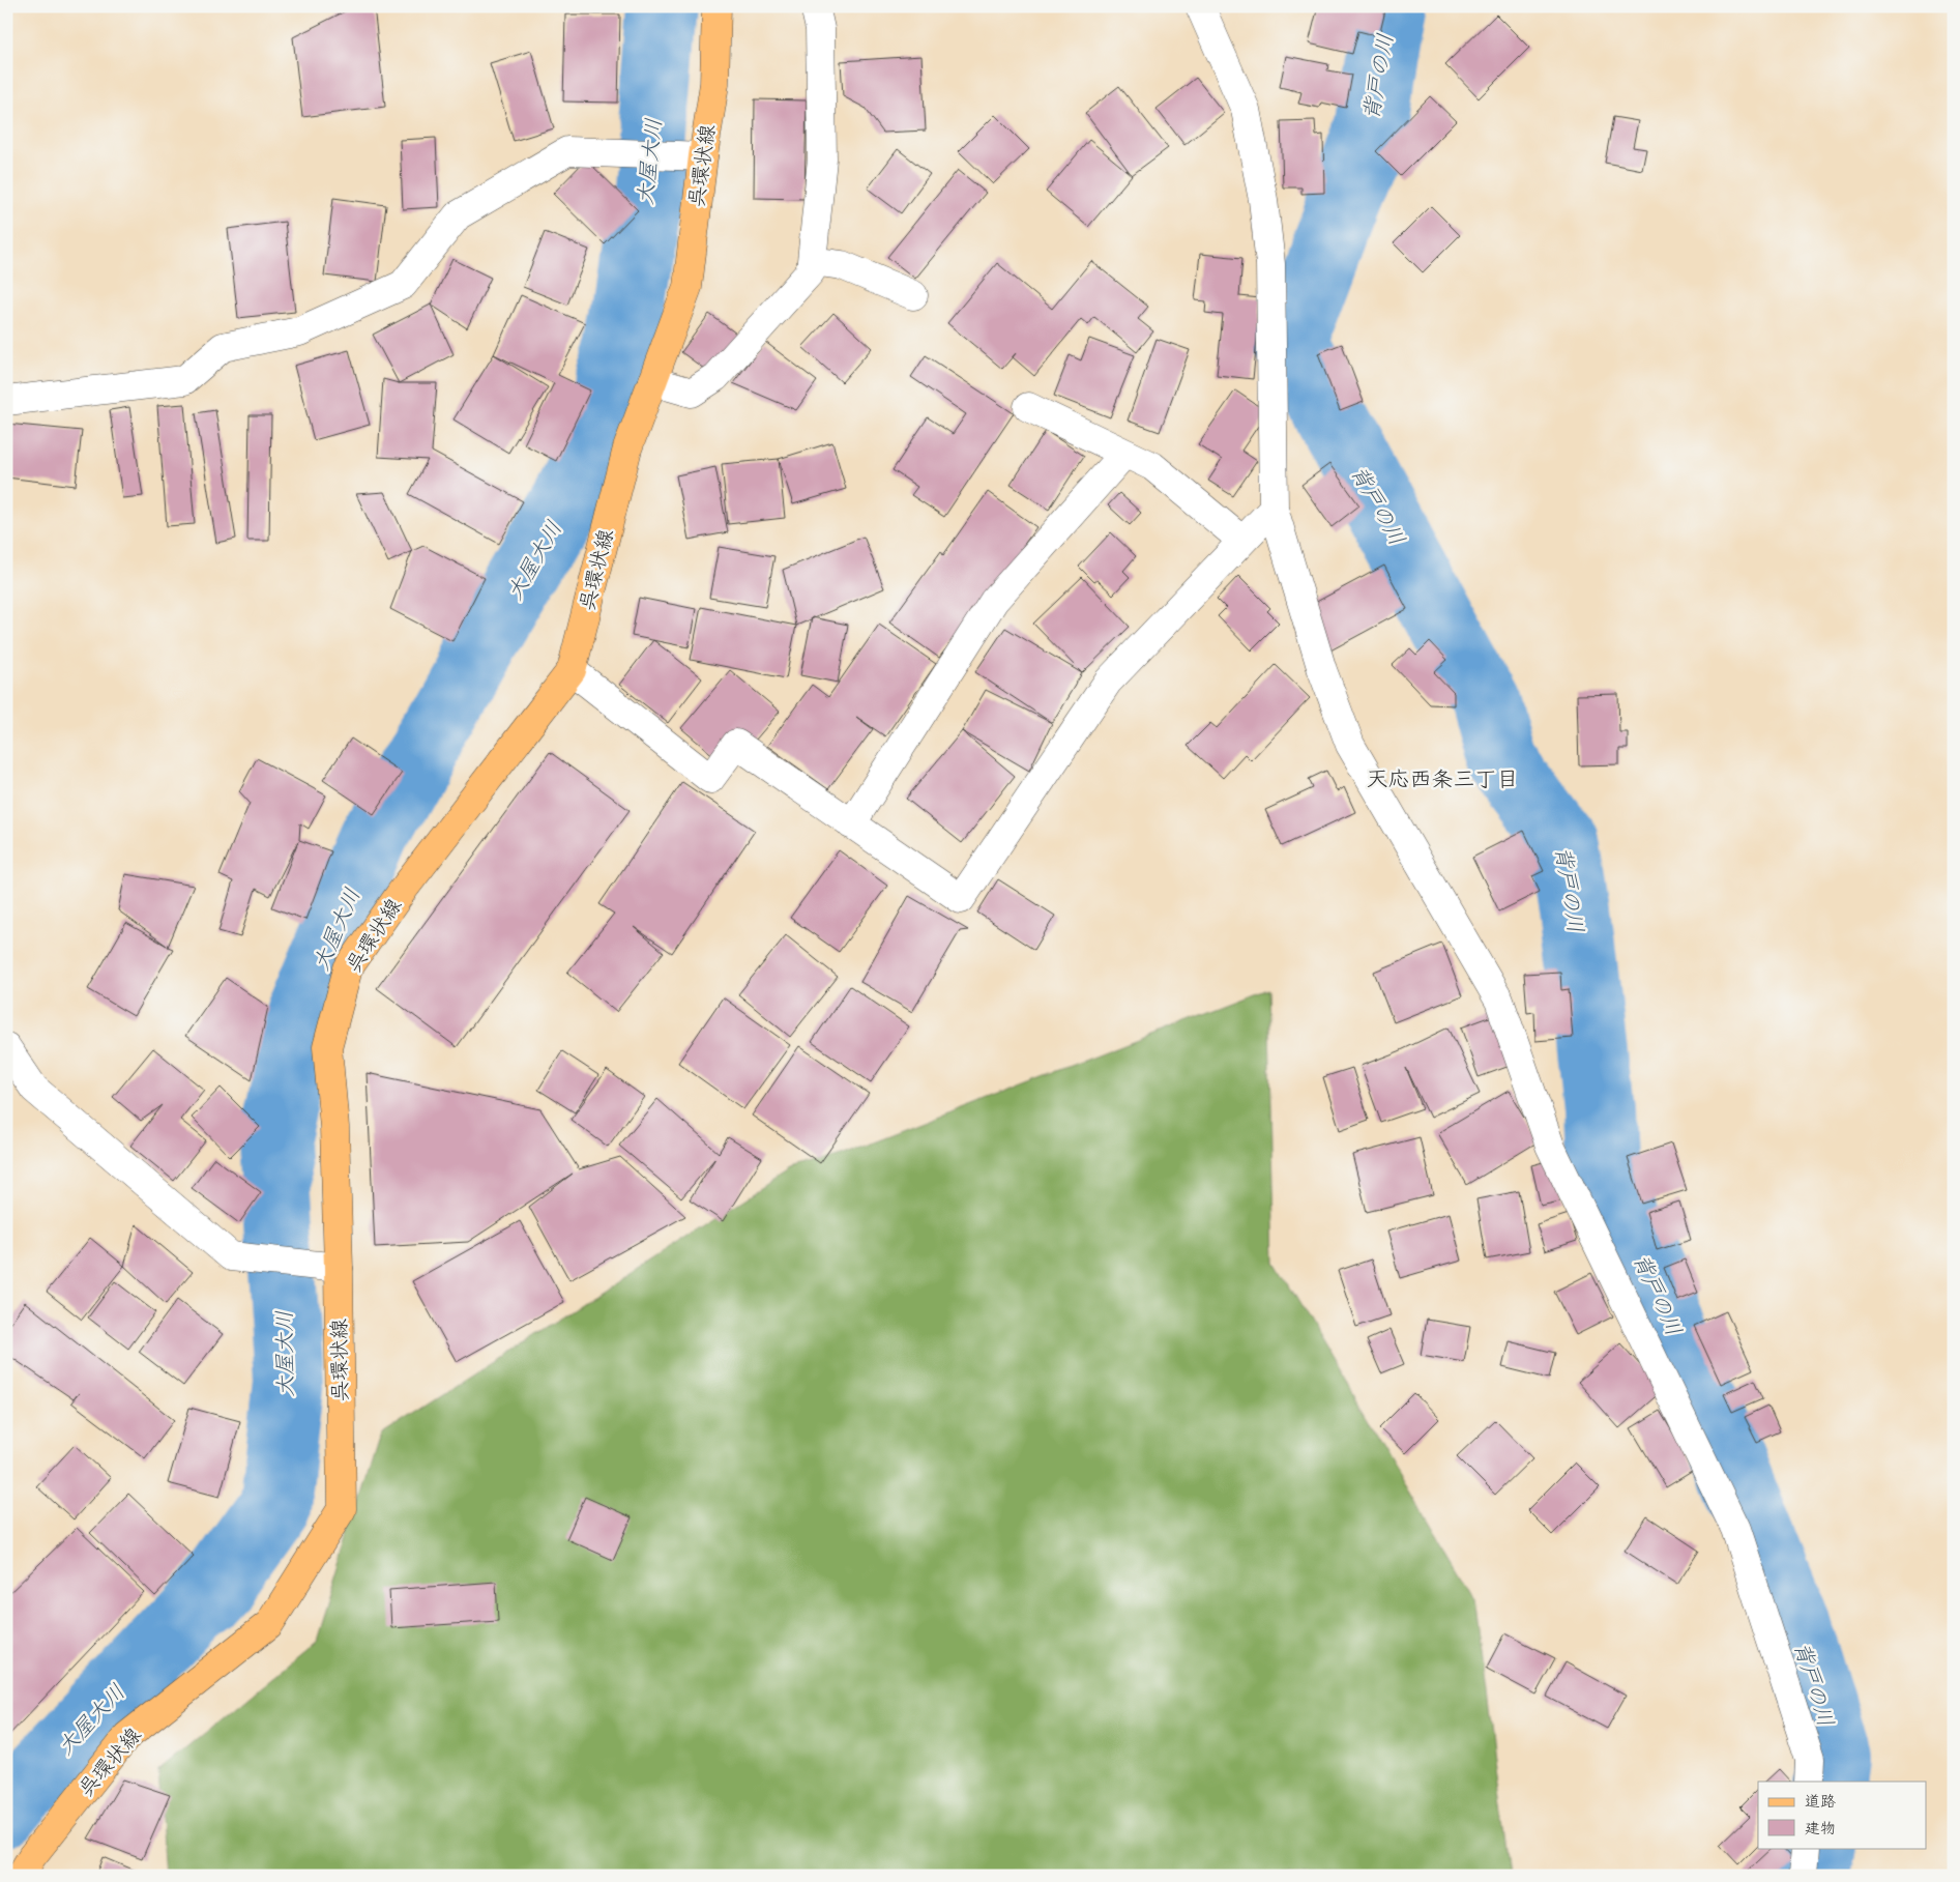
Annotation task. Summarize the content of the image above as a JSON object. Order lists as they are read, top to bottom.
{
  "streets": {
    "main road": ["呉環状線"]
  },
  "districts": ["天応西条三丁目"],
  "water": ["背戸の川", "大屋大川"],
  "legend": ["道路", "建物"]
}
